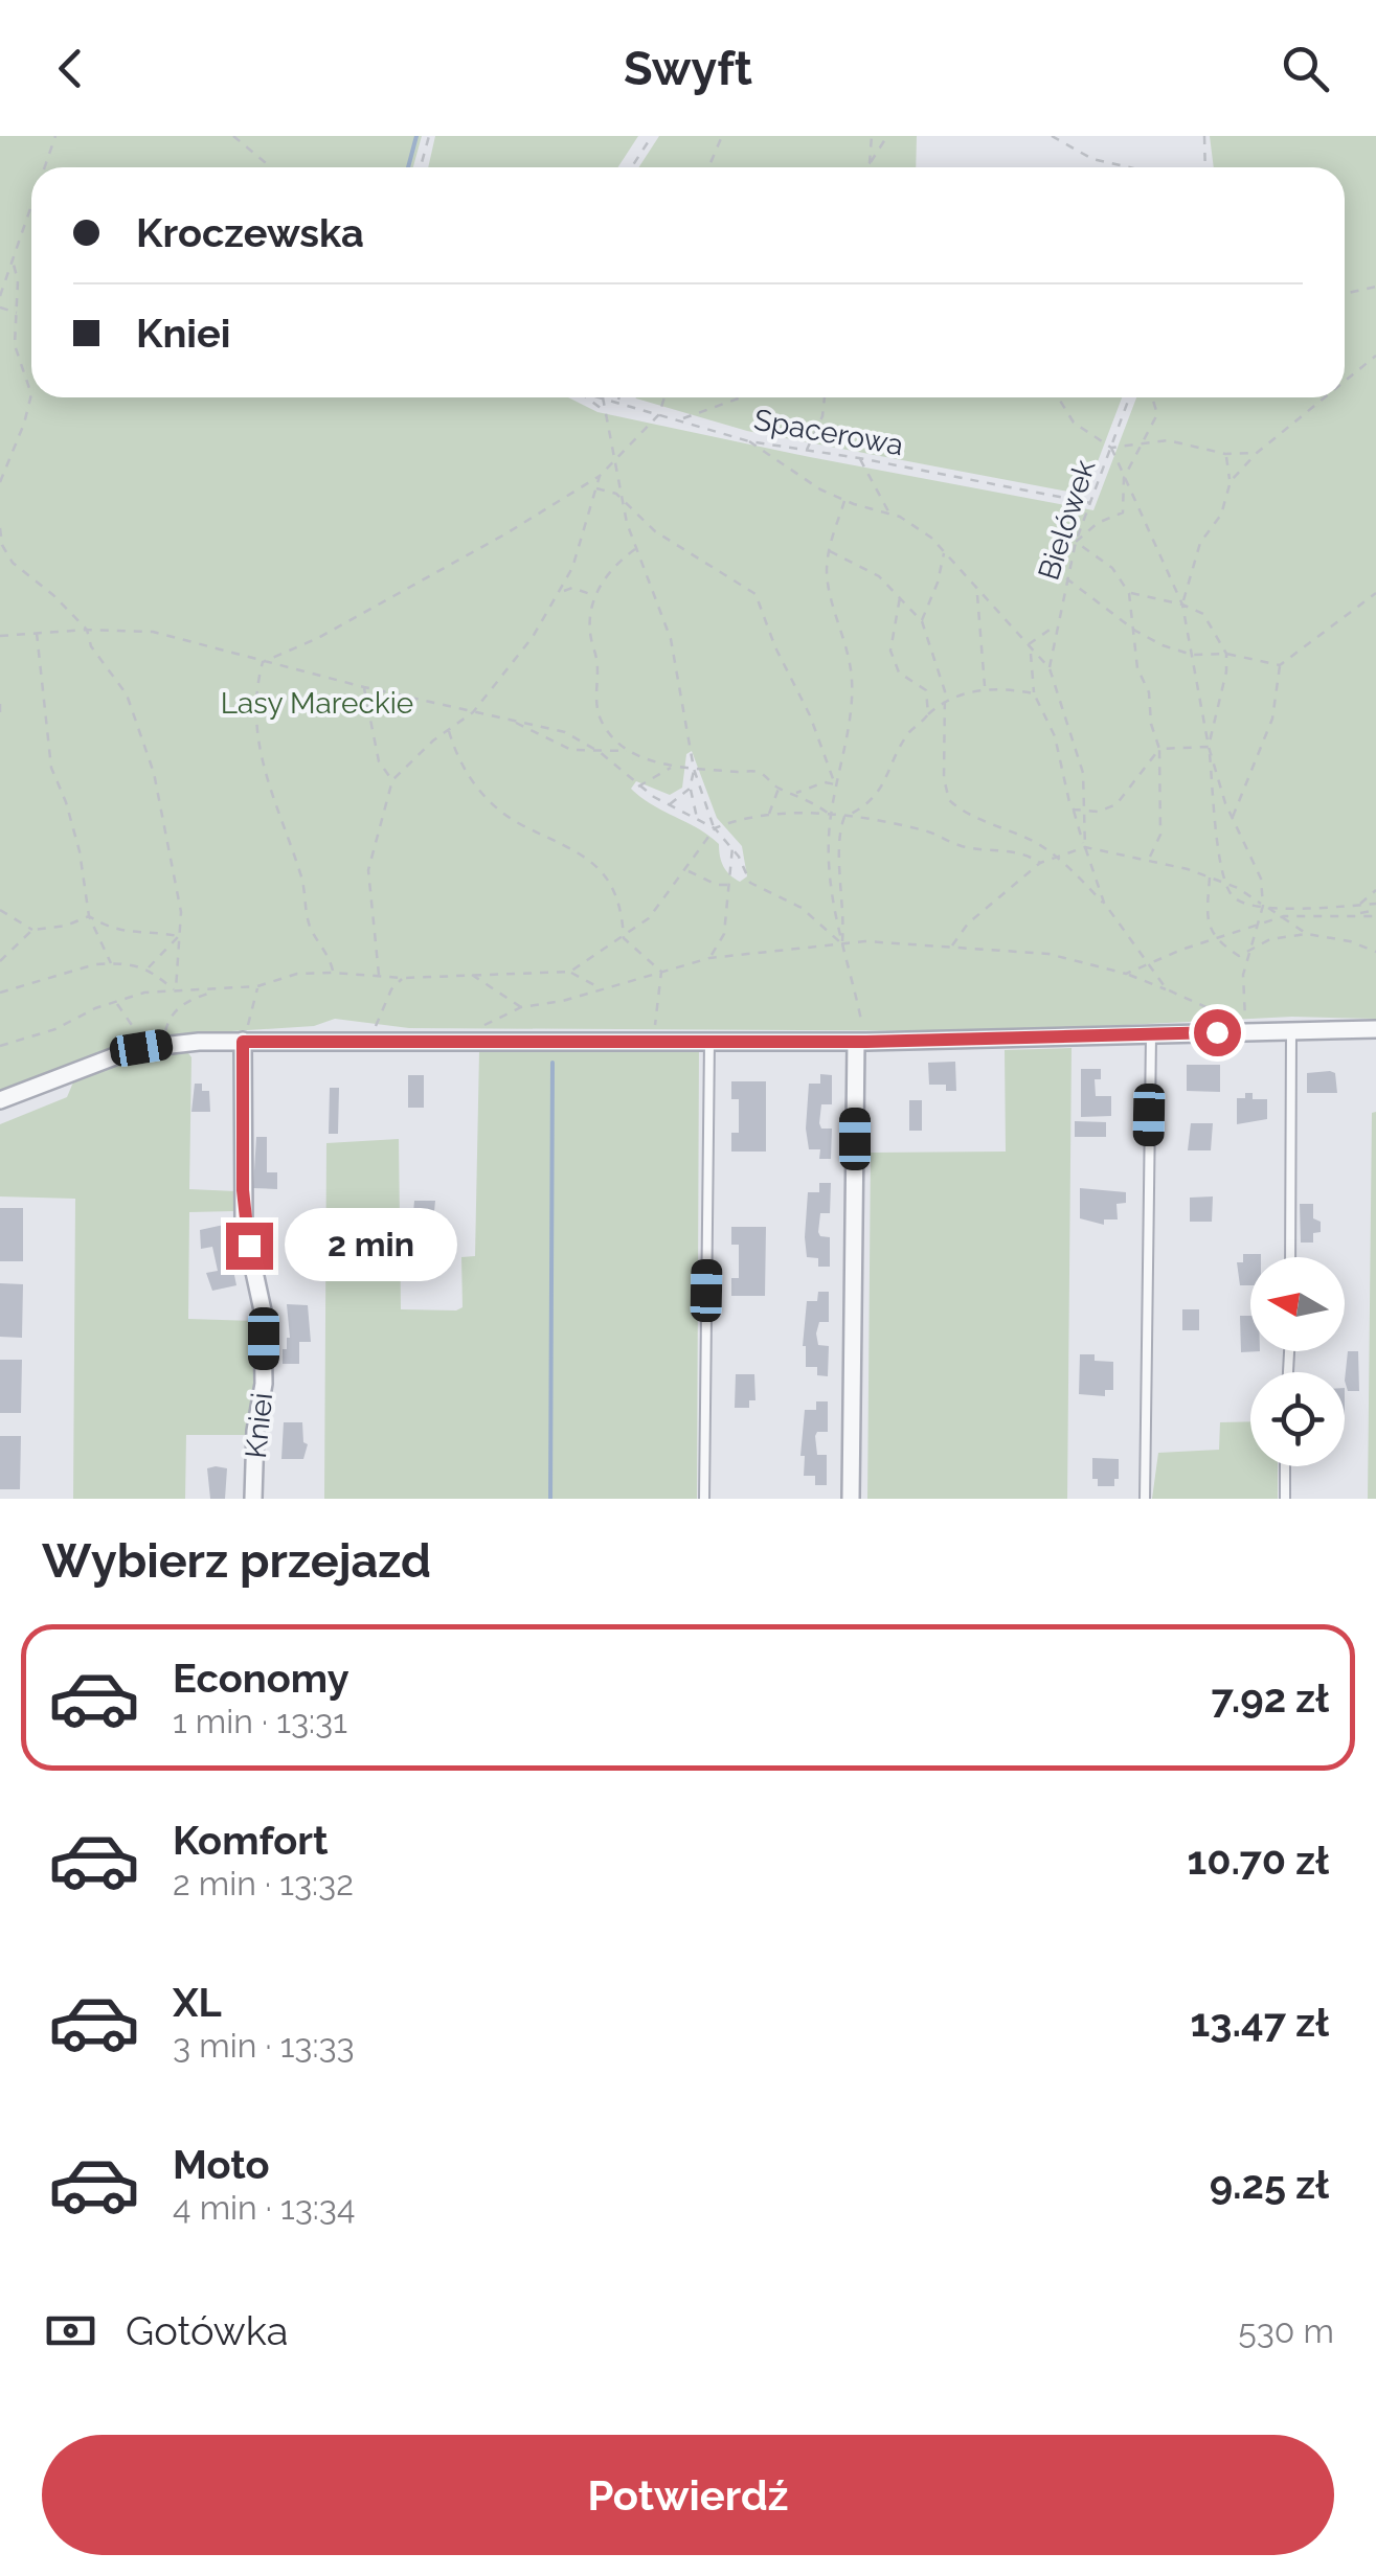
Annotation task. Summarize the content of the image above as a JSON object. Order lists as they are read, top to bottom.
{
  "streets": {
    "street": ["Kniei"],
    "path": ["Spacerowa", "Bielówek"]
  },
  "crossings": [
    ["Spacerowa", "Bielówek"]
  ],
  "parks": ["Lasy Mareckie"],
  "north": "left",
  "page": {
    "header": "Swyft",
    "banner": ["Kroczewska", "Kniei"],
    "bubble": "2 min",
    "heading": "Wybierz przejazd",
    "list": [
      {
        "name": "Economy",
        "note": "1 min · 13:31",
        "value": "7.92 zł"
      },
      {
        "name": "Komfort",
        "note": "2 min · 13:32",
        "value": "10.70 zł"
      },
      {
        "name": "XL",
        "note": "3 min · 13:33",
        "value": "13.47 zł"
      },
      {
        "name": "Moto",
        "note": "4 min · 13:34",
        "value": "9.25 zł"
      }
    ],
    "pay": ["Gotówka", "530 m"],
    "buttons": "Potwierdź"
  }
}
